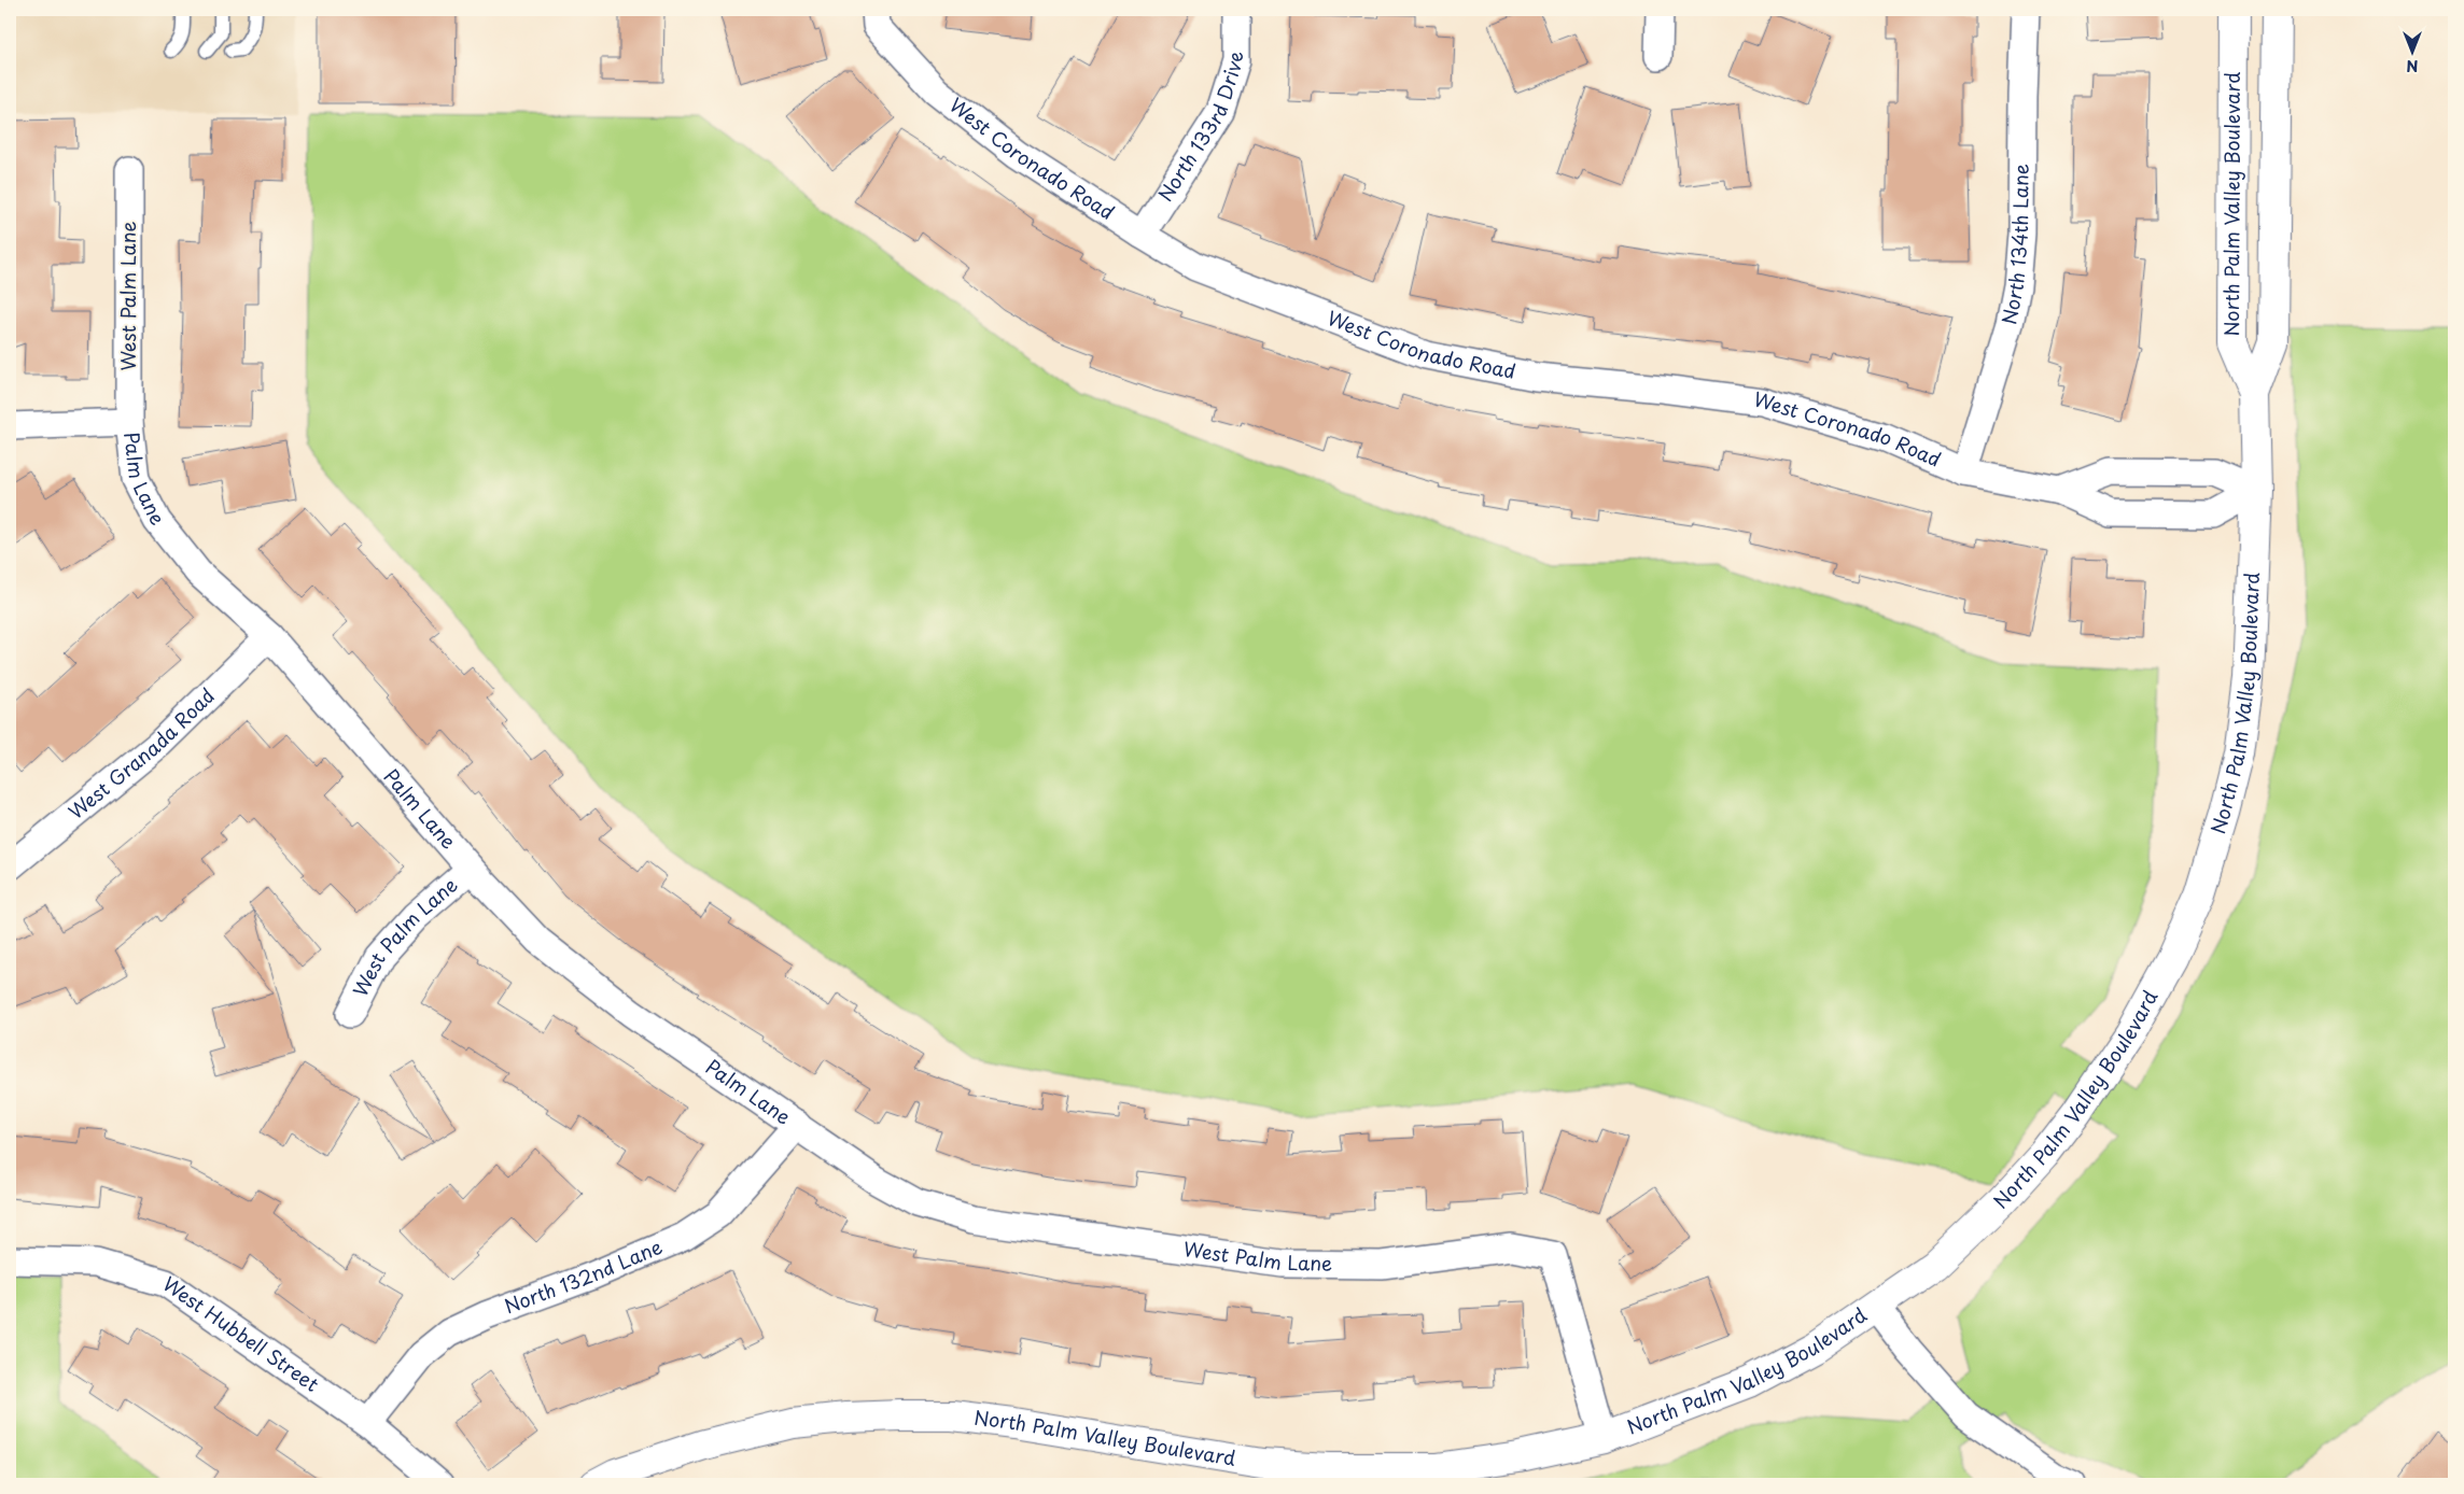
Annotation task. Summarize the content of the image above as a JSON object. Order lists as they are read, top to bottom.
{
  "streets": {
    "street": [
      "North 133rd Drive",
      "West Coronado Road",
      "North Palm Valley Boulevard",
      "North 134th Lane",
      "West Palm Lane",
      "Palm Lane",
      "West Granada Road",
      "North 132nd Lane",
      "West Hubbell Street"
    ]
  },
  "crossings": [
    ["North 133rd Drive", "West Coronado Road"],
    ["West Coronado Road", "North Palm Valley Boulevard"],
    ["West Coronado Road", "North 134th Lane"],
    ["North Palm Valley Boulevard", "West Palm Lane"],
    ["West Palm Lane", "Palm Lane"],
    ["West Palm Lane", "North 132nd Lane"],
    ["Palm Lane", "West Granada Road"],
    ["Palm Lane", "North 132nd Lane"],
    ["North 132nd Lane", "West Hubbell Street"]
  ],
  "north": "bottom"
}
